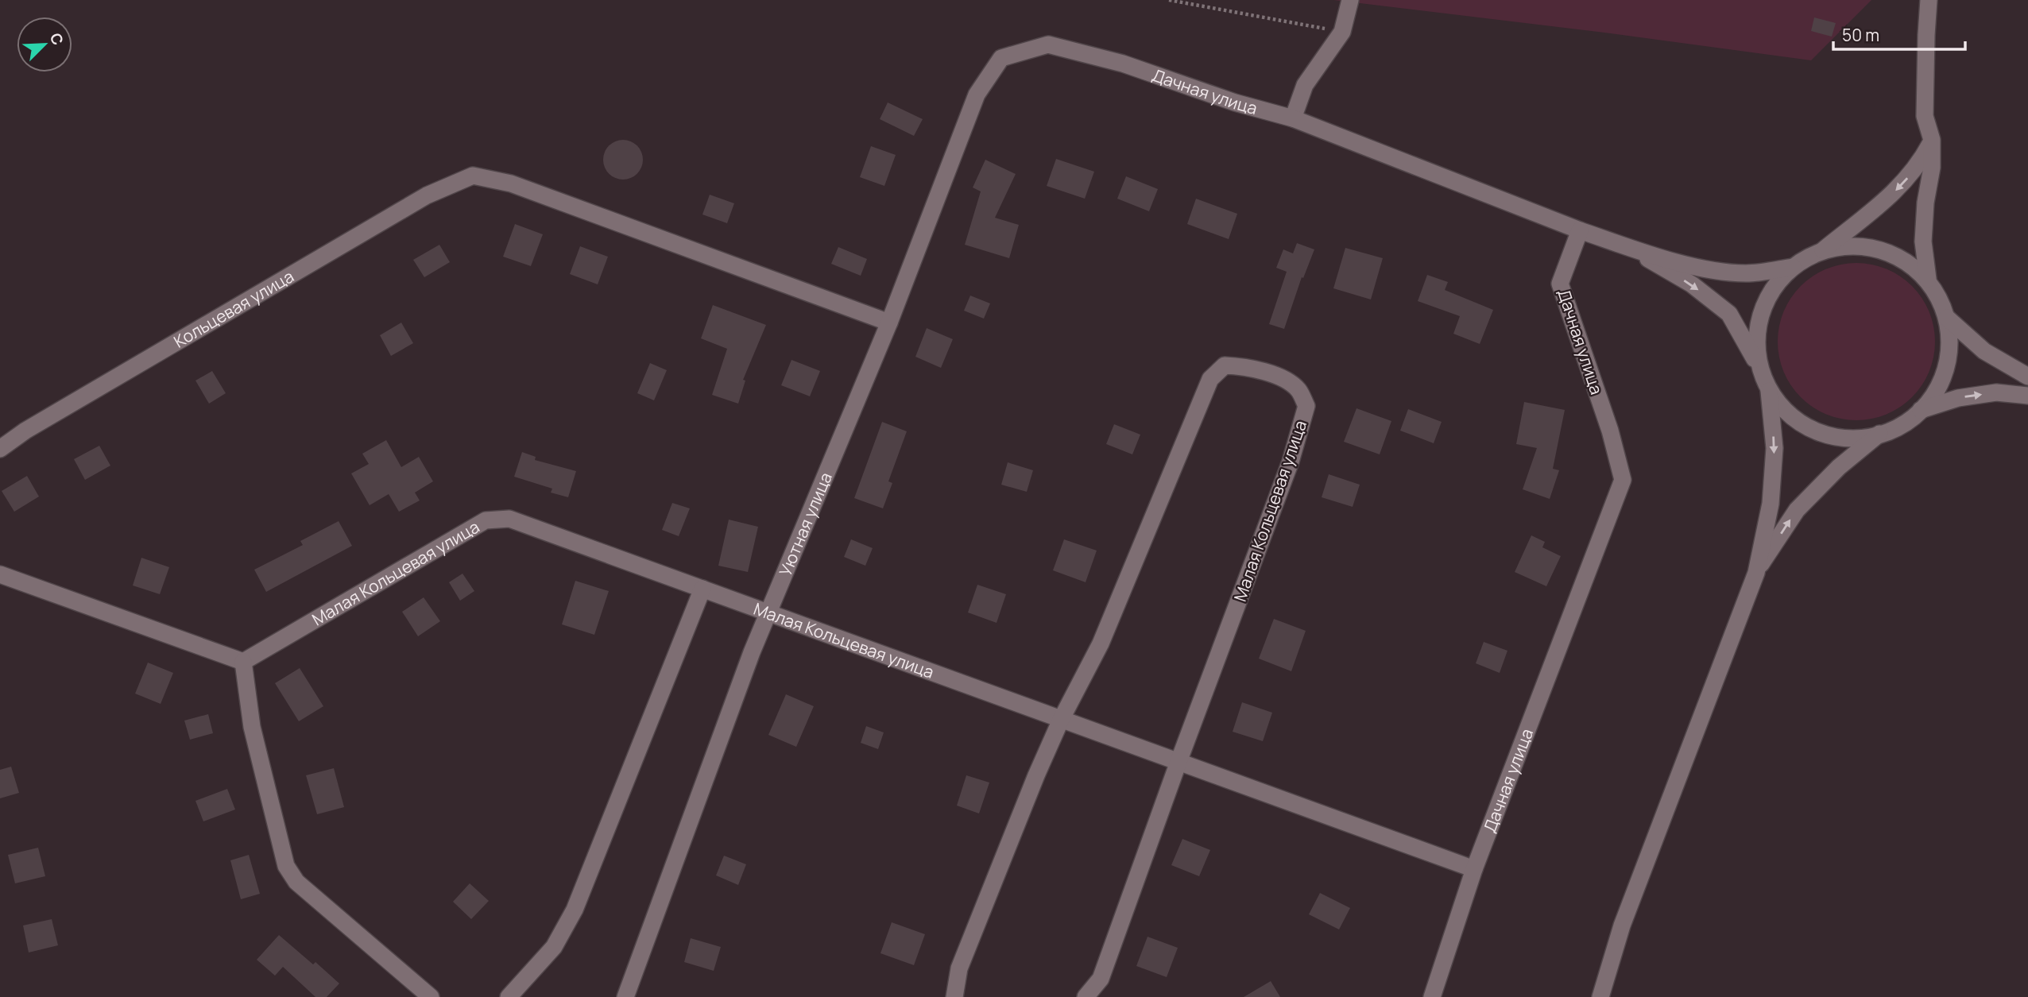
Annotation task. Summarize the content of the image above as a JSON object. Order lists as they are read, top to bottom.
{
  "streets": {
    "street": [
      "Дачная улица",
      "Кольцевая улица",
      "Малая Кольцевая улица",
      "Уютная улица"
    ]
  },
  "crossings": [
    ["Дачная улица", "Малая Кольцевая улица"],
    ["Дачная улица", "Уютная улица"],
    ["Кольцевая улица", "Уютная улица"],
    ["Малая Кольцевая улица", "Уютная улица"]
  ],
  "scale_bar": "50 m",
  "north": "top right"
}
